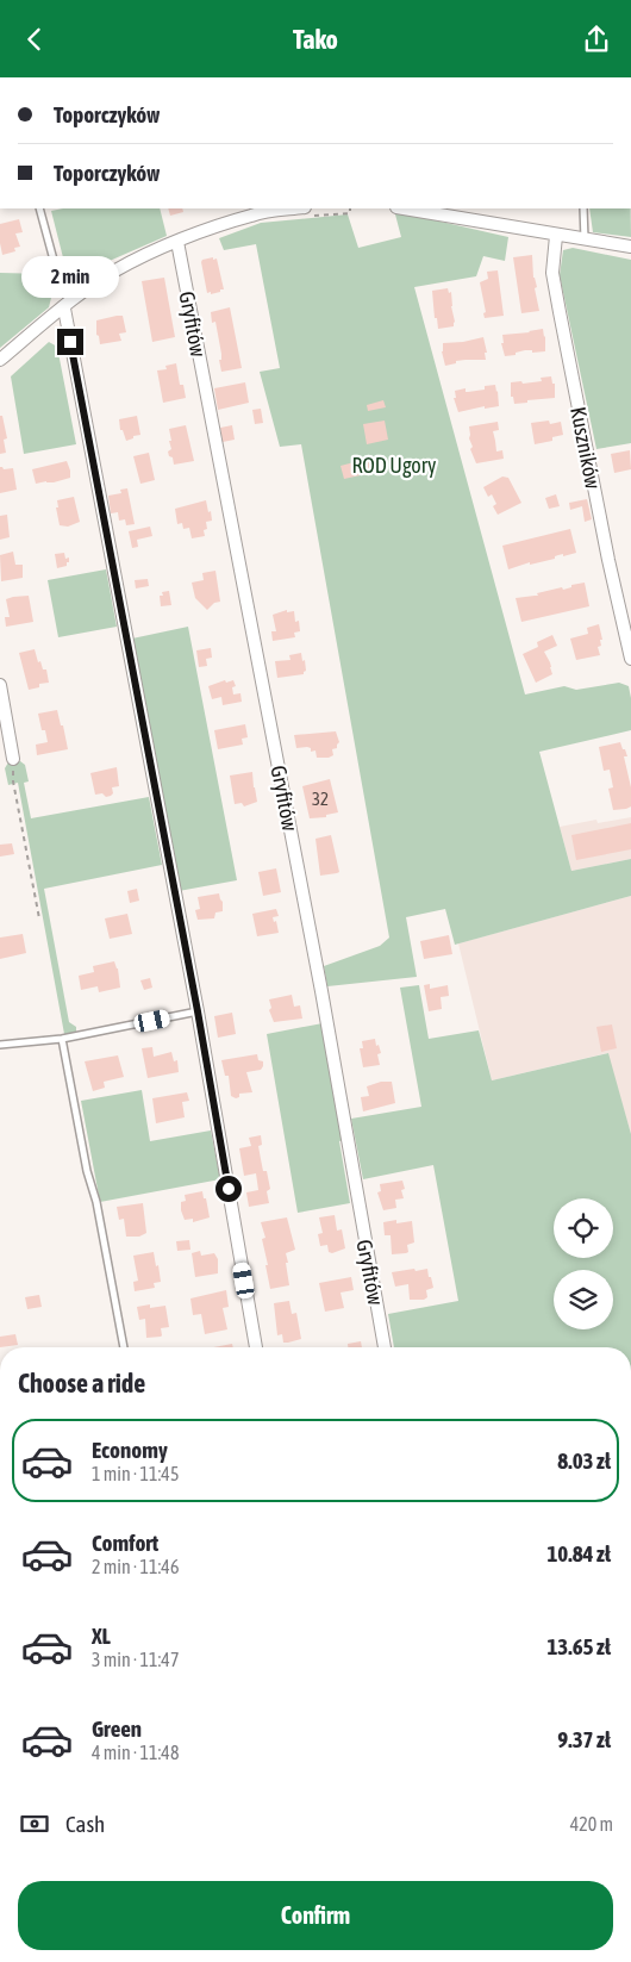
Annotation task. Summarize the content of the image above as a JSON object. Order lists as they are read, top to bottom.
{
  "streets": {
    "street": ["Gryfitów", "Kuszników"]
  },
  "parks": ["ROD Ugory"],
  "house_numbers": ["32"],
  "page": {
    "header": "Tako",
    "banner": ["Toporczyków", "Toporczyków"],
    "bubble": "2 min",
    "heading": "Choose a ride",
    "list": [
      {
        "name": "Economy",
        "note": "1 min · 11:45",
        "value": "8.03 zł"
      },
      {
        "name": "Comfort",
        "note": "2 min · 11:46",
        "value": "10.84 zł"
      },
      {
        "name": "XL",
        "note": "3 min · 11:47",
        "value": "13.65 zł"
      },
      {
        "name": "Green",
        "note": "4 min · 11:48",
        "value": "9.37 zł"
      }
    ],
    "pay": ["Cash", "420 m"],
    "buttons": "Confirm"
  }
}
